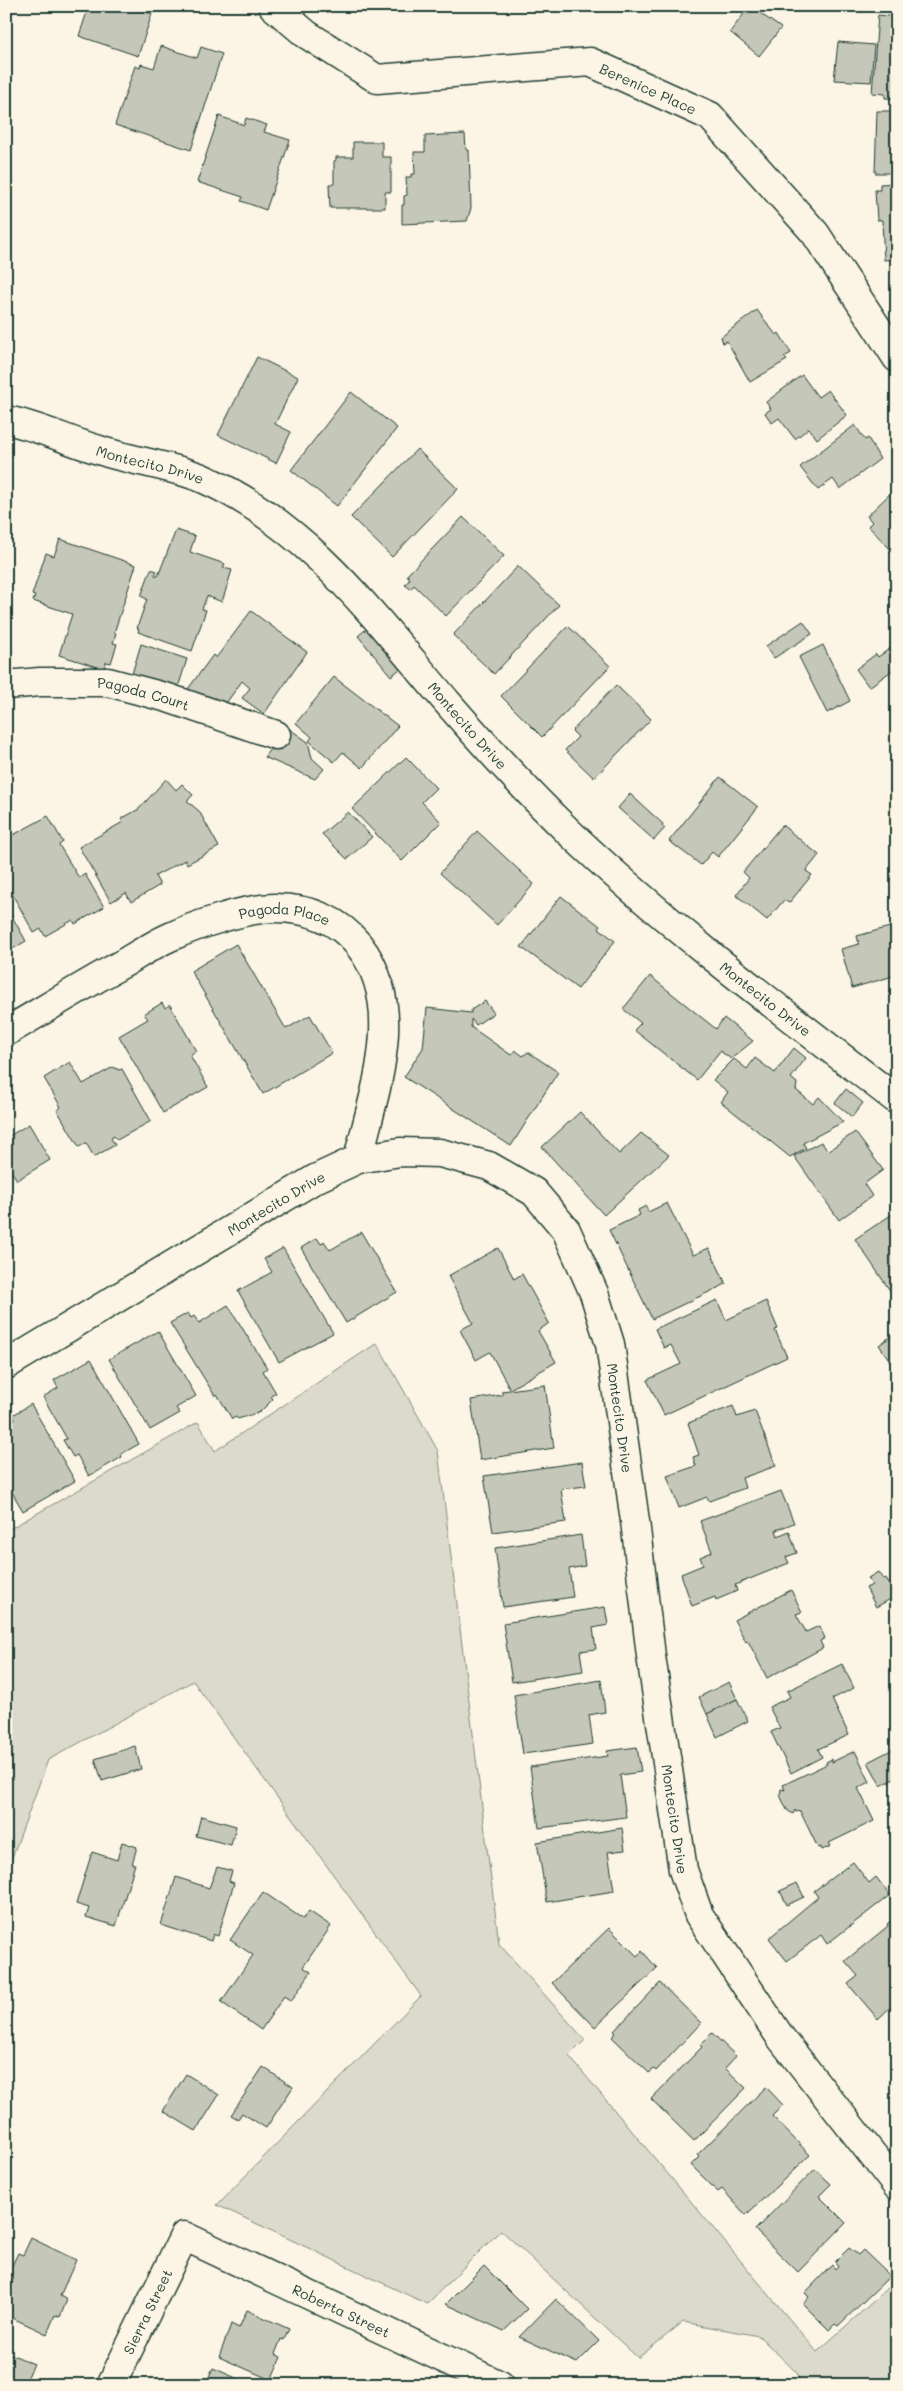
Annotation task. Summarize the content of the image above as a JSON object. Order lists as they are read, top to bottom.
{
  "streets": {
    "street": [
      "Berenice Place",
      "Montecito Drive",
      "Pagoda Court",
      "Pagoda Place",
      "Sierra Street",
      "Roberta Street"
    ]
  },
  "crossings": [
    ["Montecito Drive", "Pagoda Place"],
    ["Sierra Street", "Roberta Street"]
  ]
}
